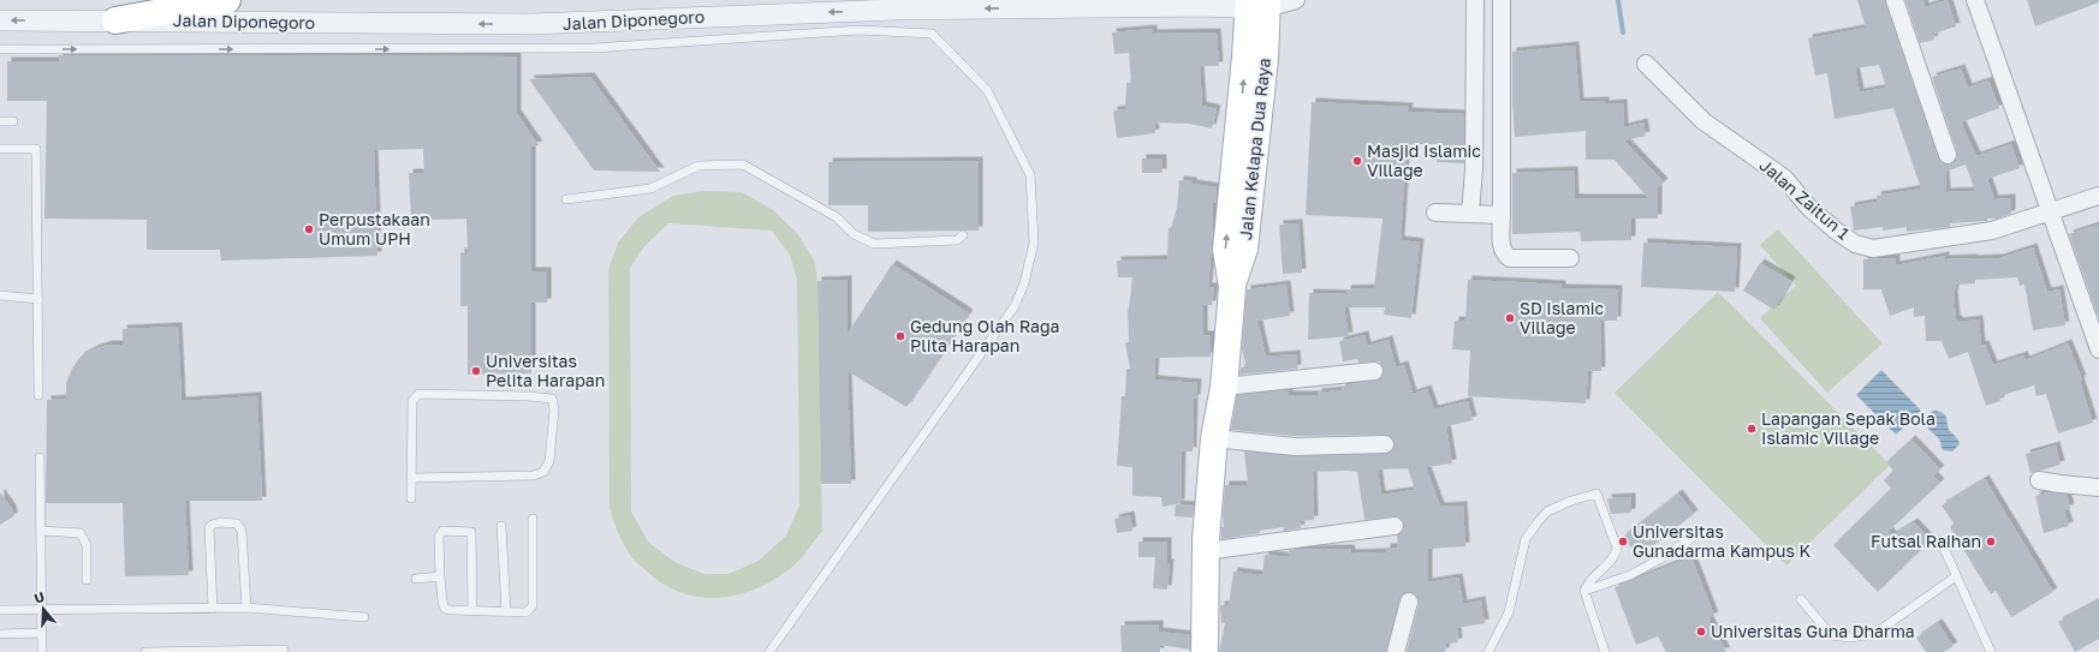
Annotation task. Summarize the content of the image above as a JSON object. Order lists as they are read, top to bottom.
{
  "streets": {
    "main road": ["Jalan Kelapa Dua Raya"],
    "street": ["Jalan Diponegoro", "Jalan Zaitun 1"]
  },
  "crossings": [
    ["Jalan Diponegoro", "Jalan Kelapa Dua Raya"]
  ],
  "one_way": ["Jalan Diponegoro"],
  "places": [
    "Masjid Islamic Village",
    "Perpustakaan Umum UPH",
    "SD Islamic Village",
    "Gedung Olah Raga Plita Harapan",
    "Universitas Pelita Harapan",
    "Lapangan Sepak Bola Islamic Village",
    "Universitas Gunadarma Kampus K",
    "Futsal Raihan",
    "Universitas Guna Dharma"
  ],
  "north": "top"
}
